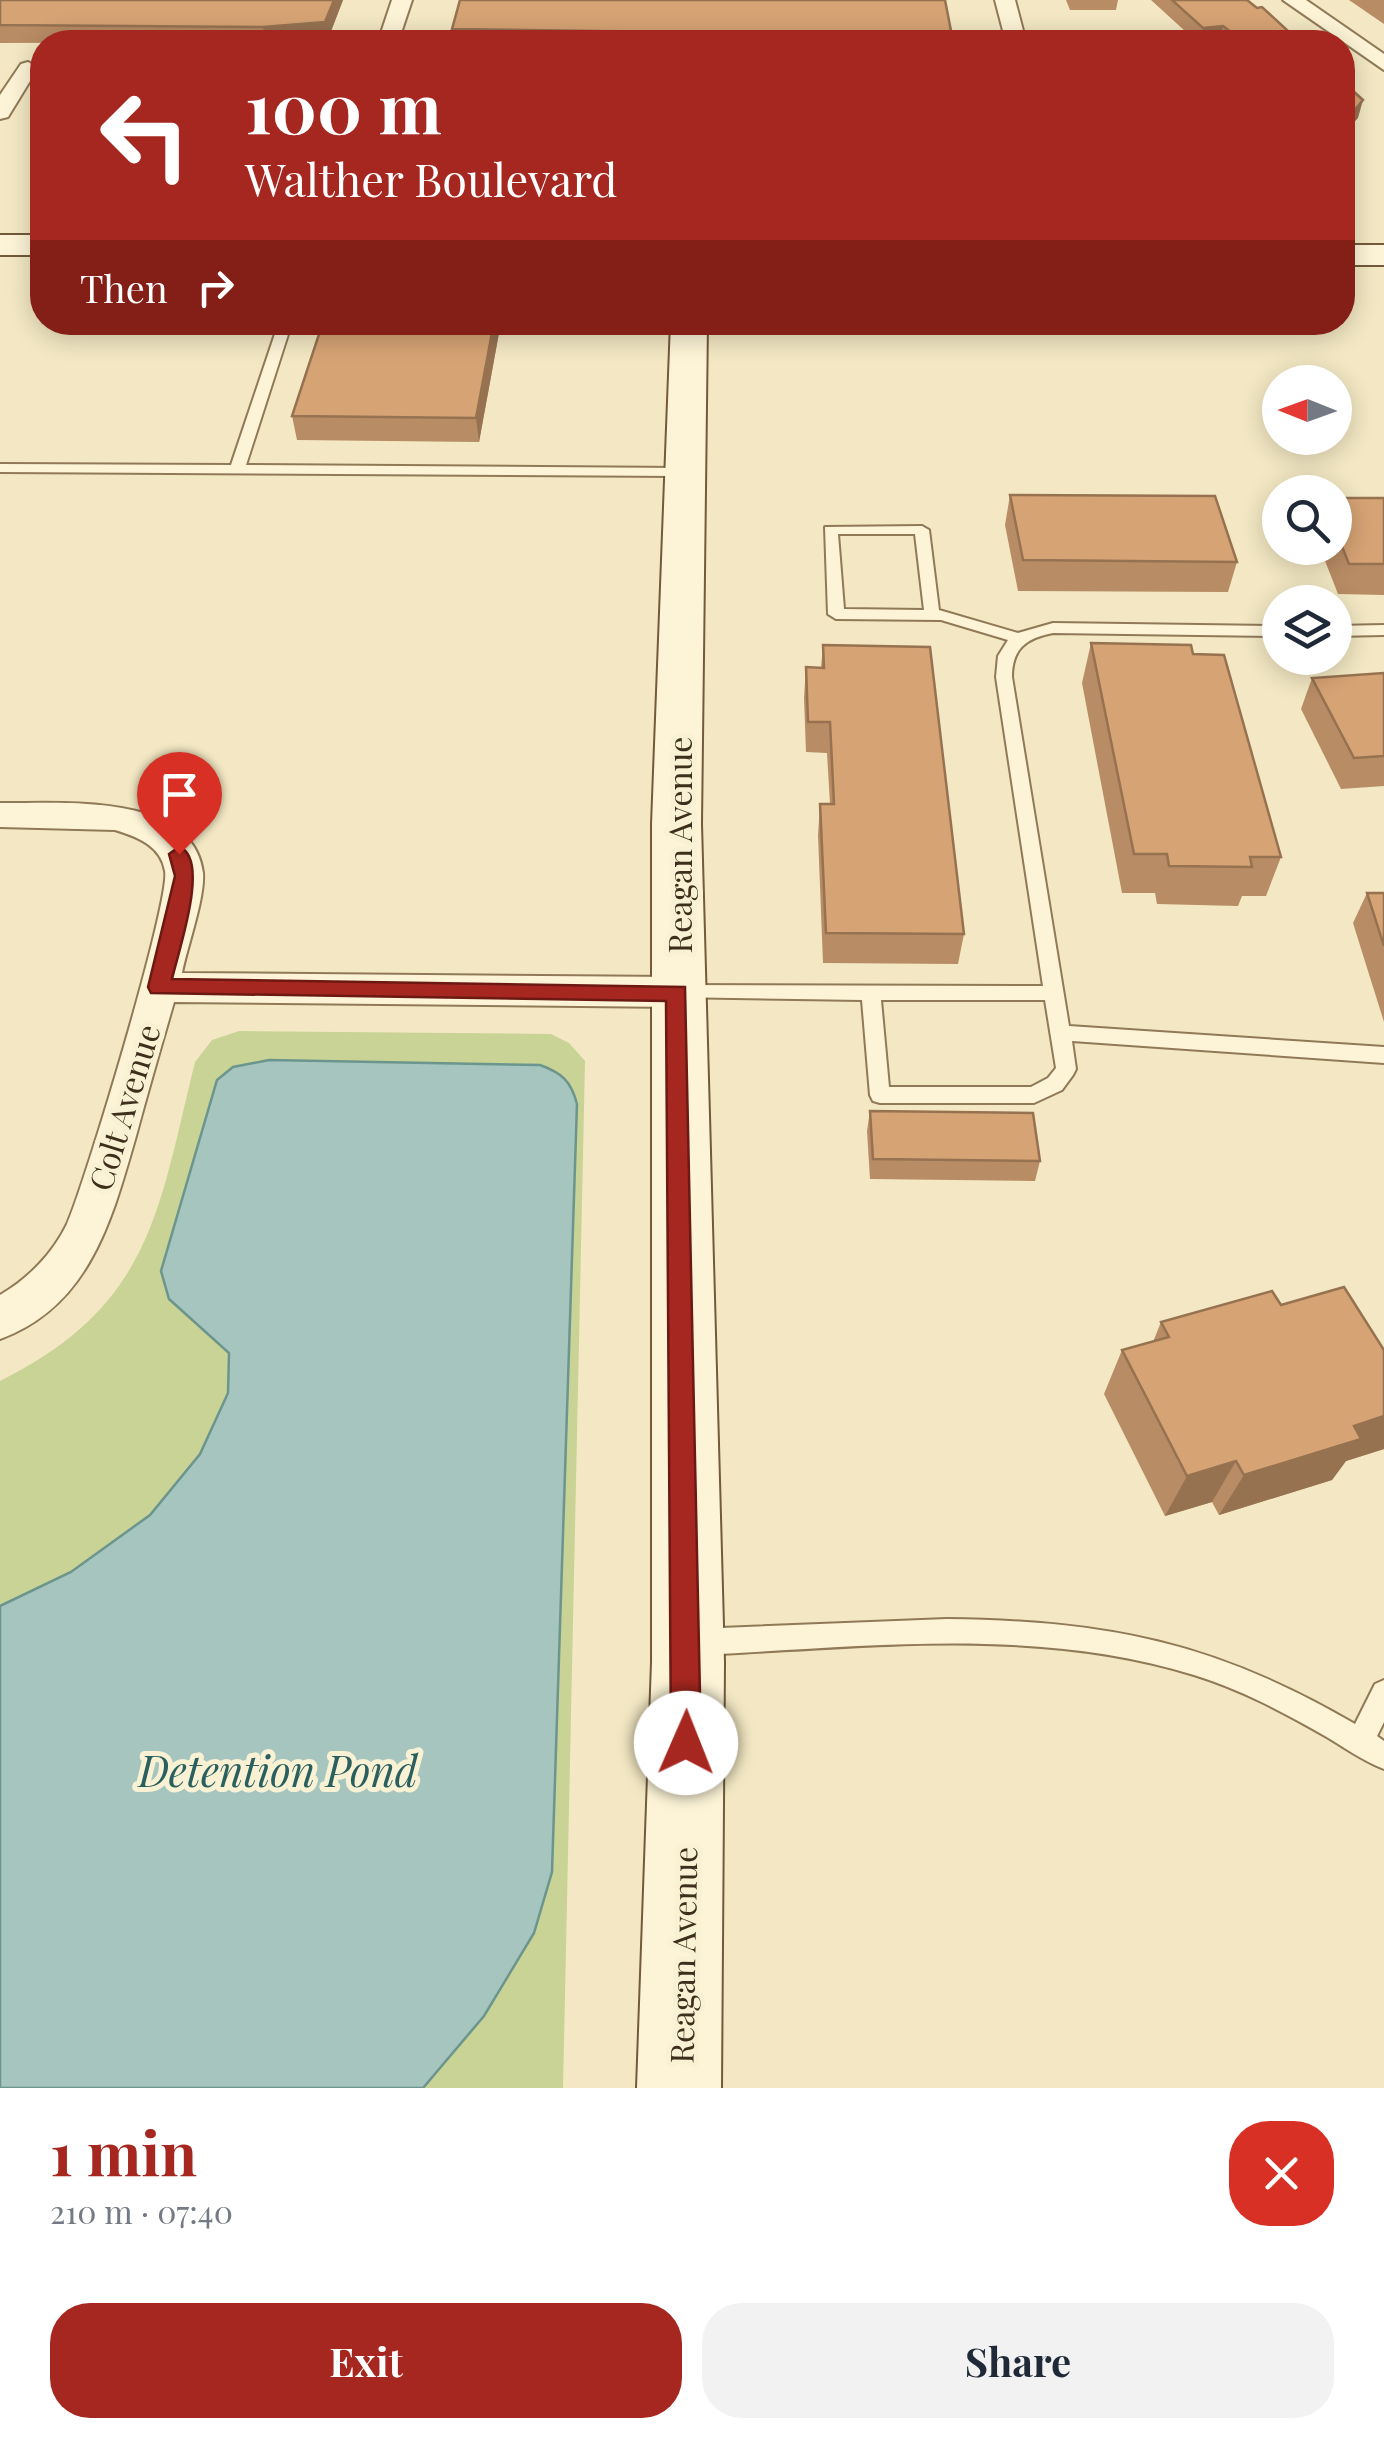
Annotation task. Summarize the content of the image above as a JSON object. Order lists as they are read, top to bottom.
{
  "streets": {
    "street": ["Reagan Avenue", "Colt Avenue"]
  },
  "water": ["Detention Pond"],
  "north": "left",
  "page": {
    "turn": ["100 m", "Walther Boulevard"],
    "then": "Then",
    "heading": ["1 min", "210 m · 07:40"],
    "buttons": ["Exit", "Share"]
  }
}
